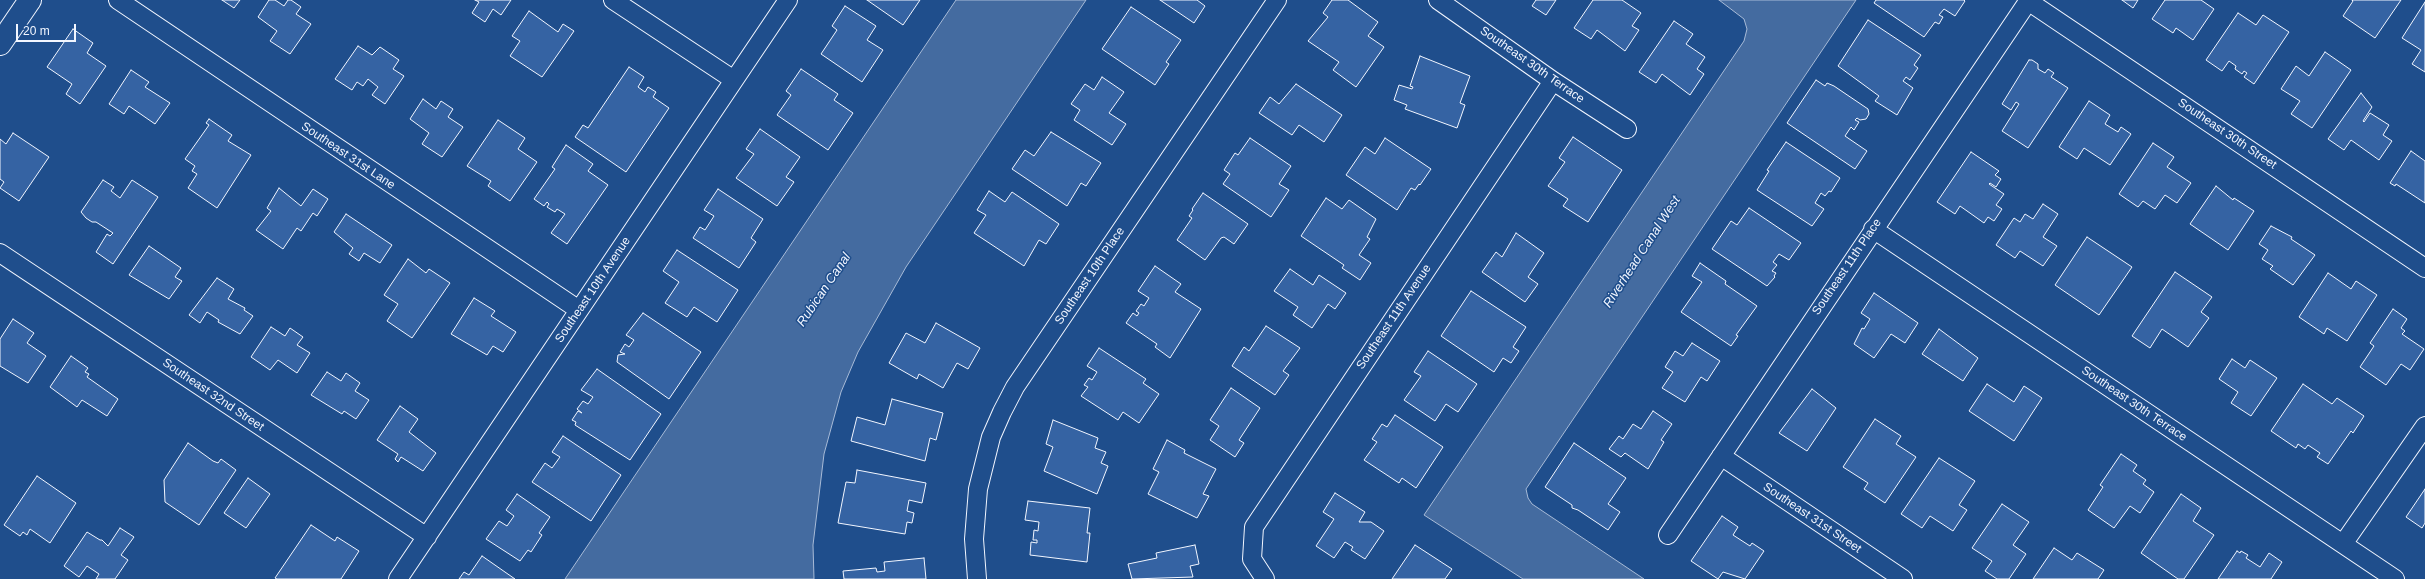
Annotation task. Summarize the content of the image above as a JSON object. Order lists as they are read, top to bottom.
{
  "streets": {
    "street": [
      "Southeast 30th Terrace",
      "Southeast 30th Street",
      "Southeast 31st Lane",
      "Southeast 11th Place",
      "Southeast 10th Place",
      "Southeast 10th Avenue",
      "Southeast 11th Avenue",
      "Southeast 32nd Street",
      "Southeast 31st Street"
    ]
  },
  "crossings": [
    ["Southeast 30th Terrace", "Southeast 11th Place"],
    ["Southeast 30th Terrace", "Southeast 11th Avenue"],
    ["Southeast 30th Street", "Southeast 11th Place"],
    ["Southeast 31st Lane", "Southeast 10th Avenue"],
    ["Southeast 11th Place", "Southeast 31st Street"],
    ["Southeast 10th Avenue", "Southeast 32nd Street"]
  ],
  "water": ["Riverhead Canal West", "Rubican Canal"],
  "scale_bar": "20 m"
}
